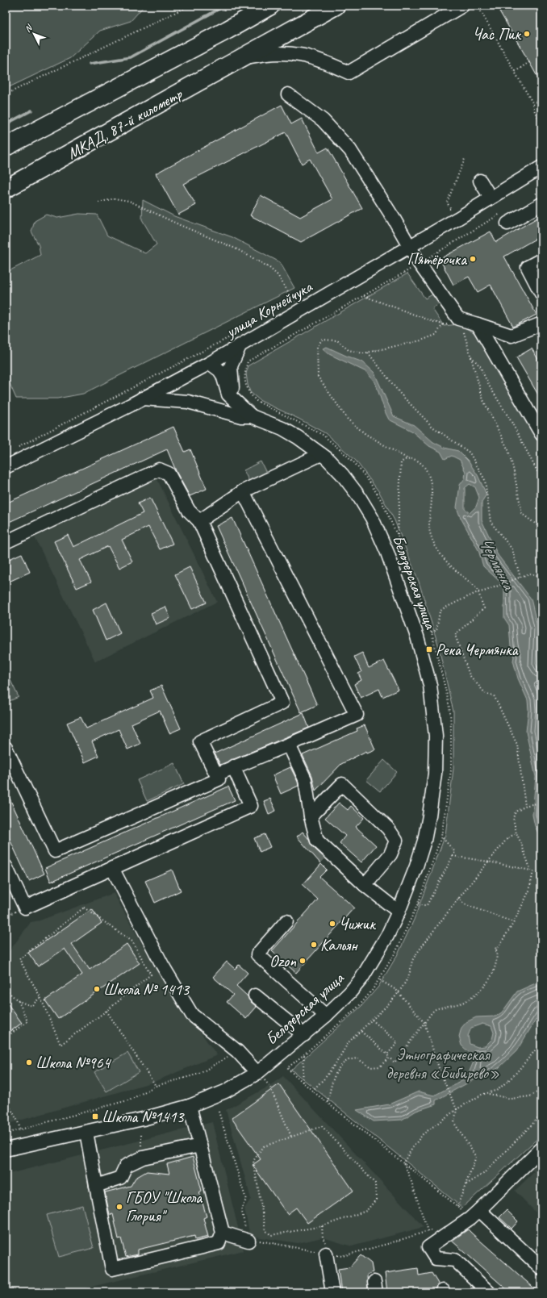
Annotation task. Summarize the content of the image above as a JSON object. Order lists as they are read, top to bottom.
{
  "streets": {
    "highway": ["МКАД, 87-й километр"],
    "street": ["улица Корнейчука", "Белозерская улица"]
  },
  "crossings": [
    ["улица Корнейчука", "Белозерская улица"]
  ],
  "water": ["Чермянка"],
  "parks": ["Этнографическая деревня «Бибирево»"],
  "places": {
    "other": [
      "Час Пик",
      "Пятёрочка",
      "Чижик",
      "Кальян",
      "Ozon",
      "Школа № 1413",
      "Школа №964",
      "ГБОУ \"Школа Глория\""
    ],
    "transit": ["Река Чермянка", "Школа №1413"]
  },
  "north": "top left"
}
